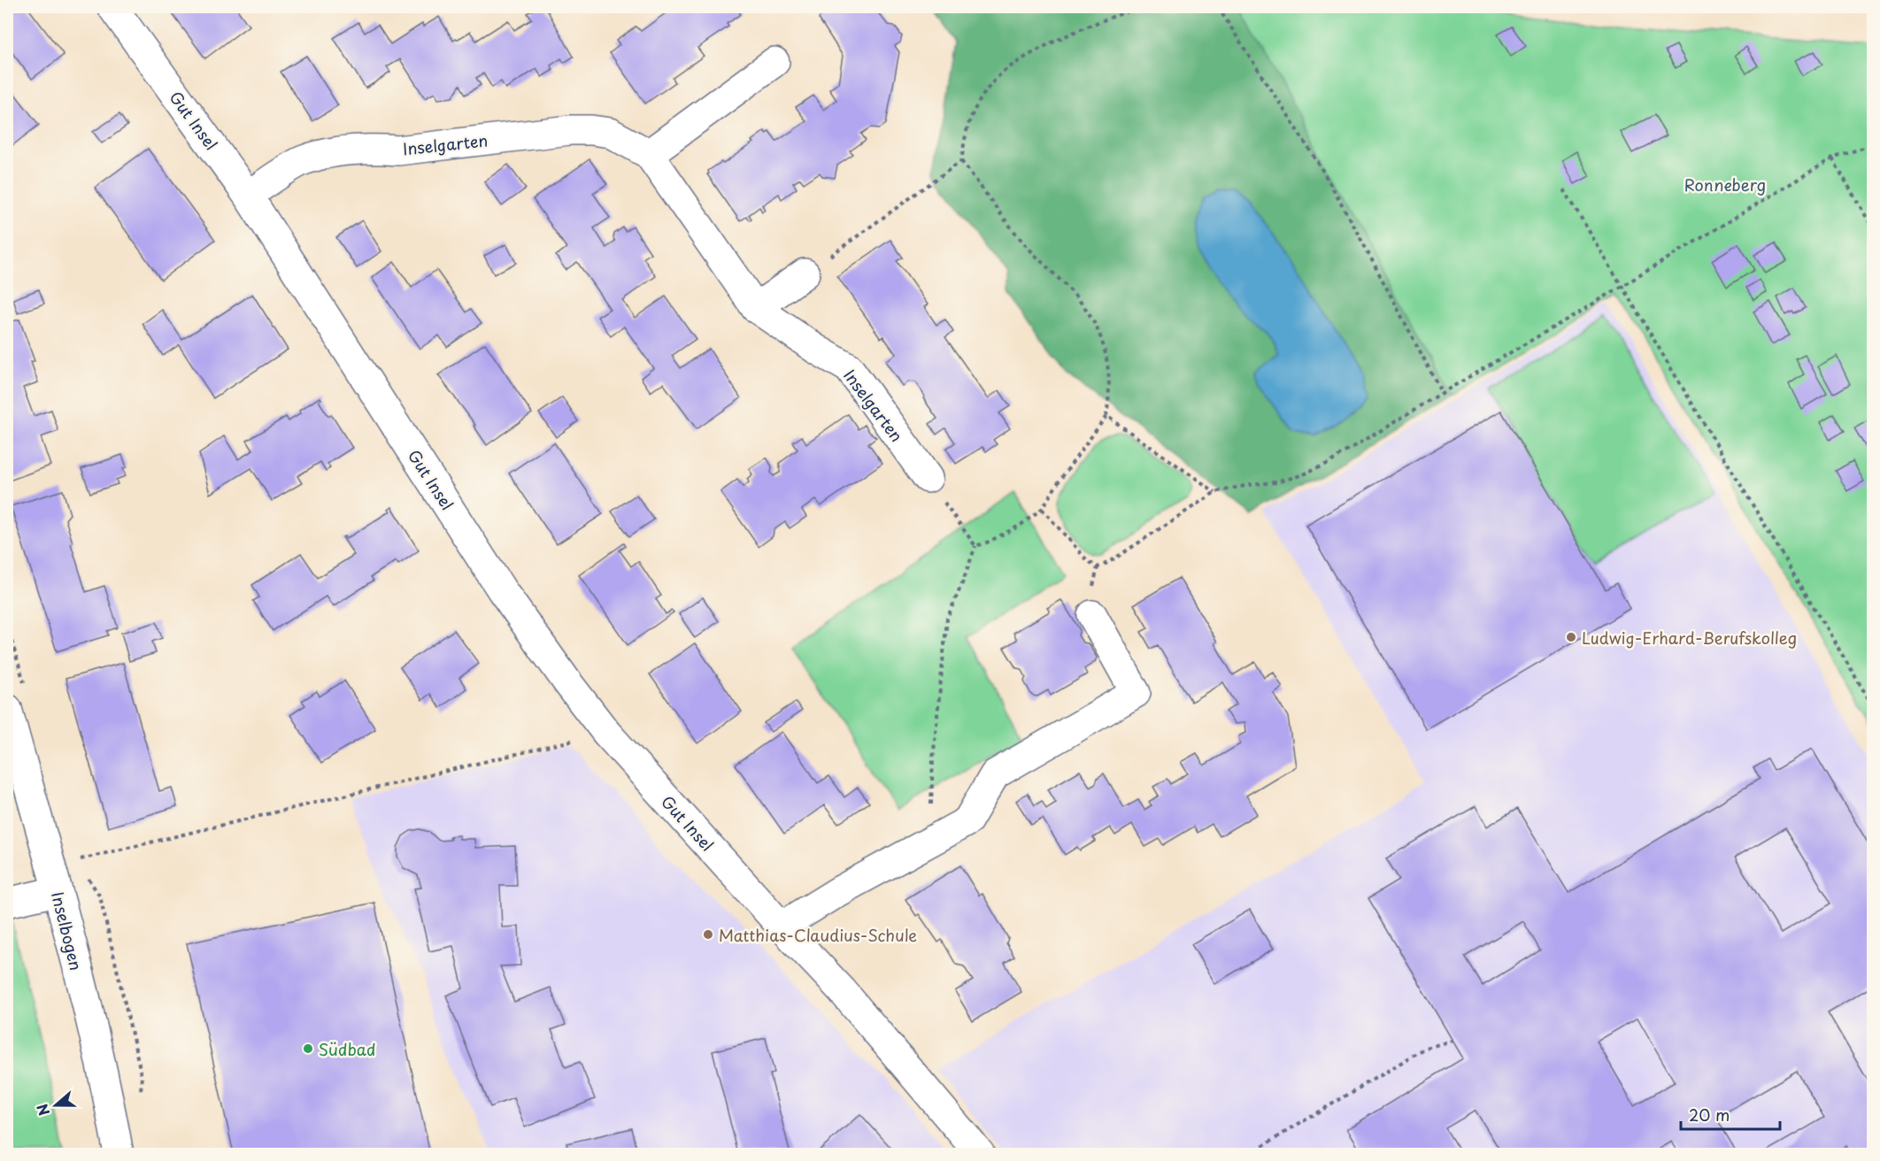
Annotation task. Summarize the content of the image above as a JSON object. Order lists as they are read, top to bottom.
{
  "streets": {
    "street": ["Gut Insel", "Inselgarten", "Inselbogen"]
  },
  "crossings": [
    ["Gut Insel", "Inselgarten"]
  ],
  "parks": ["Ronneberg"],
  "places": ["Ludwig-Erhard-Berufskolleg", "Matthias-Claudius-Schule", "Südbad"],
  "scale_bar": "20 m",
  "north": "left"
}
